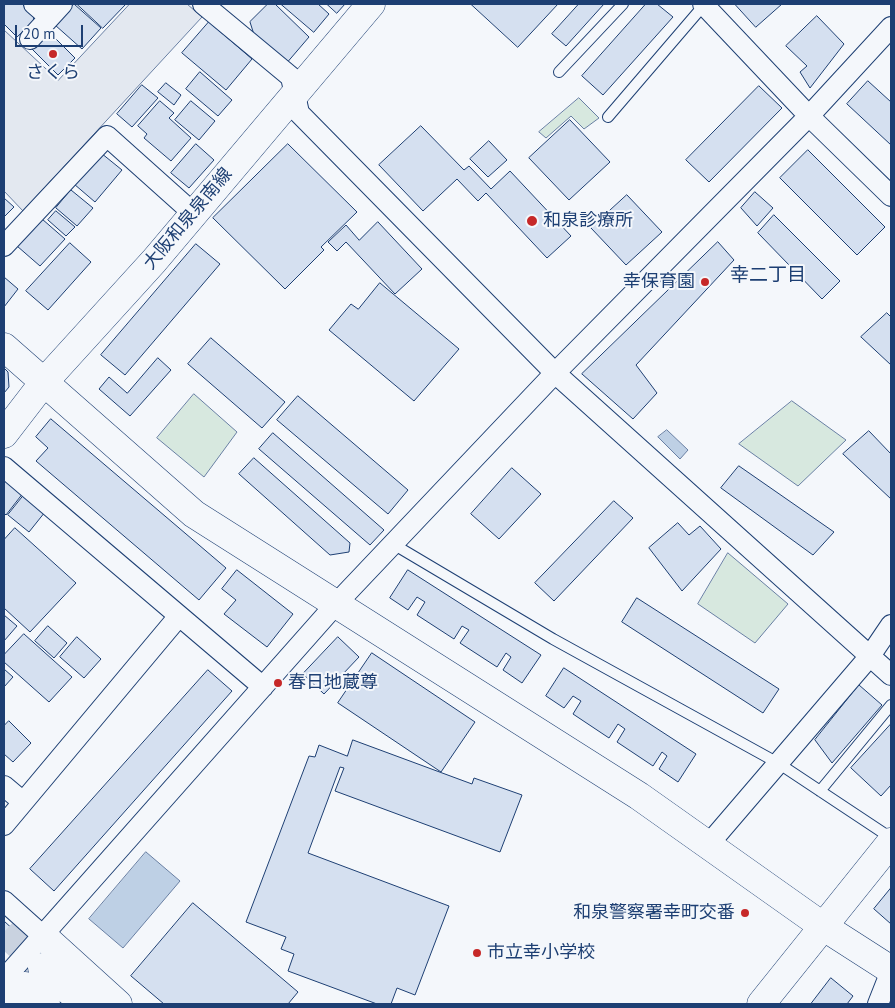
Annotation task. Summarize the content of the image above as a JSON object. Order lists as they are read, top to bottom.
{
  "streets": {
    "street": ["大阪和泉泉南線"]
  },
  "districts": ["幸二丁目"],
  "places": [
    "さくら",
    "和泉診療所",
    "幸保育園",
    "春日地蔵尊",
    "和泉警察署幸町交番",
    "市立幸小学校"
  ],
  "scale_bar": "20 m"
}
